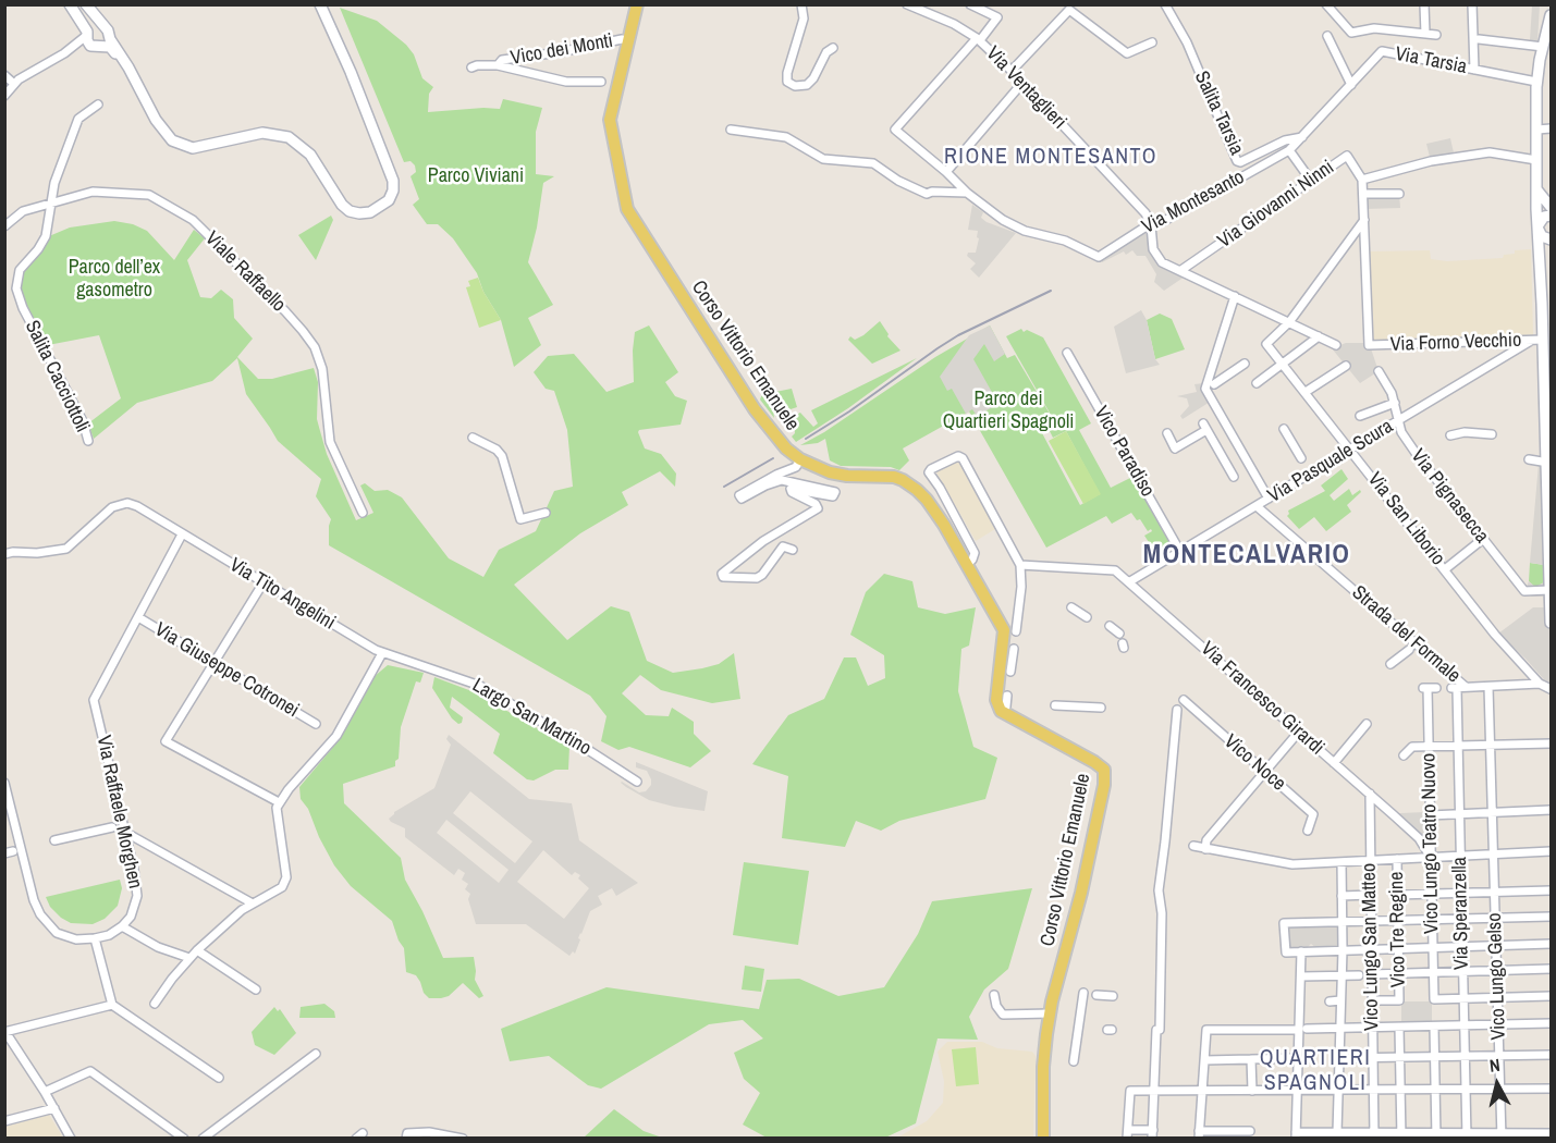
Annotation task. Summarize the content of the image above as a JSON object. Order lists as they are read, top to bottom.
{
  "streets": {
    "main road": ["Corso Vittorio Emanuele"],
    "street": [
      "Vico dei Monti",
      "Via Tarsia",
      "Via Ventaglieri",
      "Salita Tarsia",
      "Via Montesanto",
      "Via Giovanni Ninni",
      "Viale Raffaello",
      "Via Forno Vecchio",
      "Salita Cacciottoli",
      "Vico Paradiso",
      "Via Pasquale Scura",
      "Via Pignasecca",
      "Via San Liborio",
      "Via Tito Angelini",
      "Strada del Formale",
      "Via Giuseppe Cotronei",
      "Via Francesco Girardi",
      "Largo San Martino",
      "Vico Noce",
      "Via Raffaele Morghen",
      "Vico Lungo Teatro Nuovo",
      "Via Speranzella",
      "Vico Tre Regine",
      "Vico Lungo San Matteo",
      "Vico Lungo Gelso"
    ]
  },
  "crossings": [
    ["Vico dei Monti", "Corso Vittorio Emanuele"],
    ["Via Tarsia", "Salita Tarsia"],
    ["Via Tarsia", "Via Montesanto"],
    ["Via Ventaglieri", "Via Montesanto"],
    ["Viale Raffaello", "Salita Cacciottoli"],
    ["Via Forno Vecchio", "Via Pasquale Scura"],
    ["Vico Paradiso", "Via Pasquale Scura"],
    ["Via Pasquale Scura", "Via Pignasecca"],
    ["Via Pasquale Scura", "Via San Liborio"],
    ["Via Pasquale Scura", "Strada del Formale"],
    ["Via Pasquale Scura", "Via Francesco Girardi"],
    ["Via Tito Angelini", "Largo San Martino"],
    ["Strada del Formale", "Via Speranzella"],
    ["Via Giuseppe Cotronei", "Via Raffaele Morghen"],
    ["Via Francesco Girardi", "Vico Lungo Teatro Nuovo"],
    ["Via Francesco Girardi", "Vico Lungo San Matteo"],
    ["Vico Lungo Teatro Nuovo", "Via Speranzella"],
    ["Vico Tre Regine", "Vico Lungo San Matteo"]
  ],
  "districts": ["RIONE MONTESANTO", "MONTECALVARIO", "QUARTIERI SPAGNOLI"],
  "parks": ["Parco Viviani", "Parco dell’ex gasometro", "Parco dei Quartieri Spagnoli"],
  "north": "top"
}
